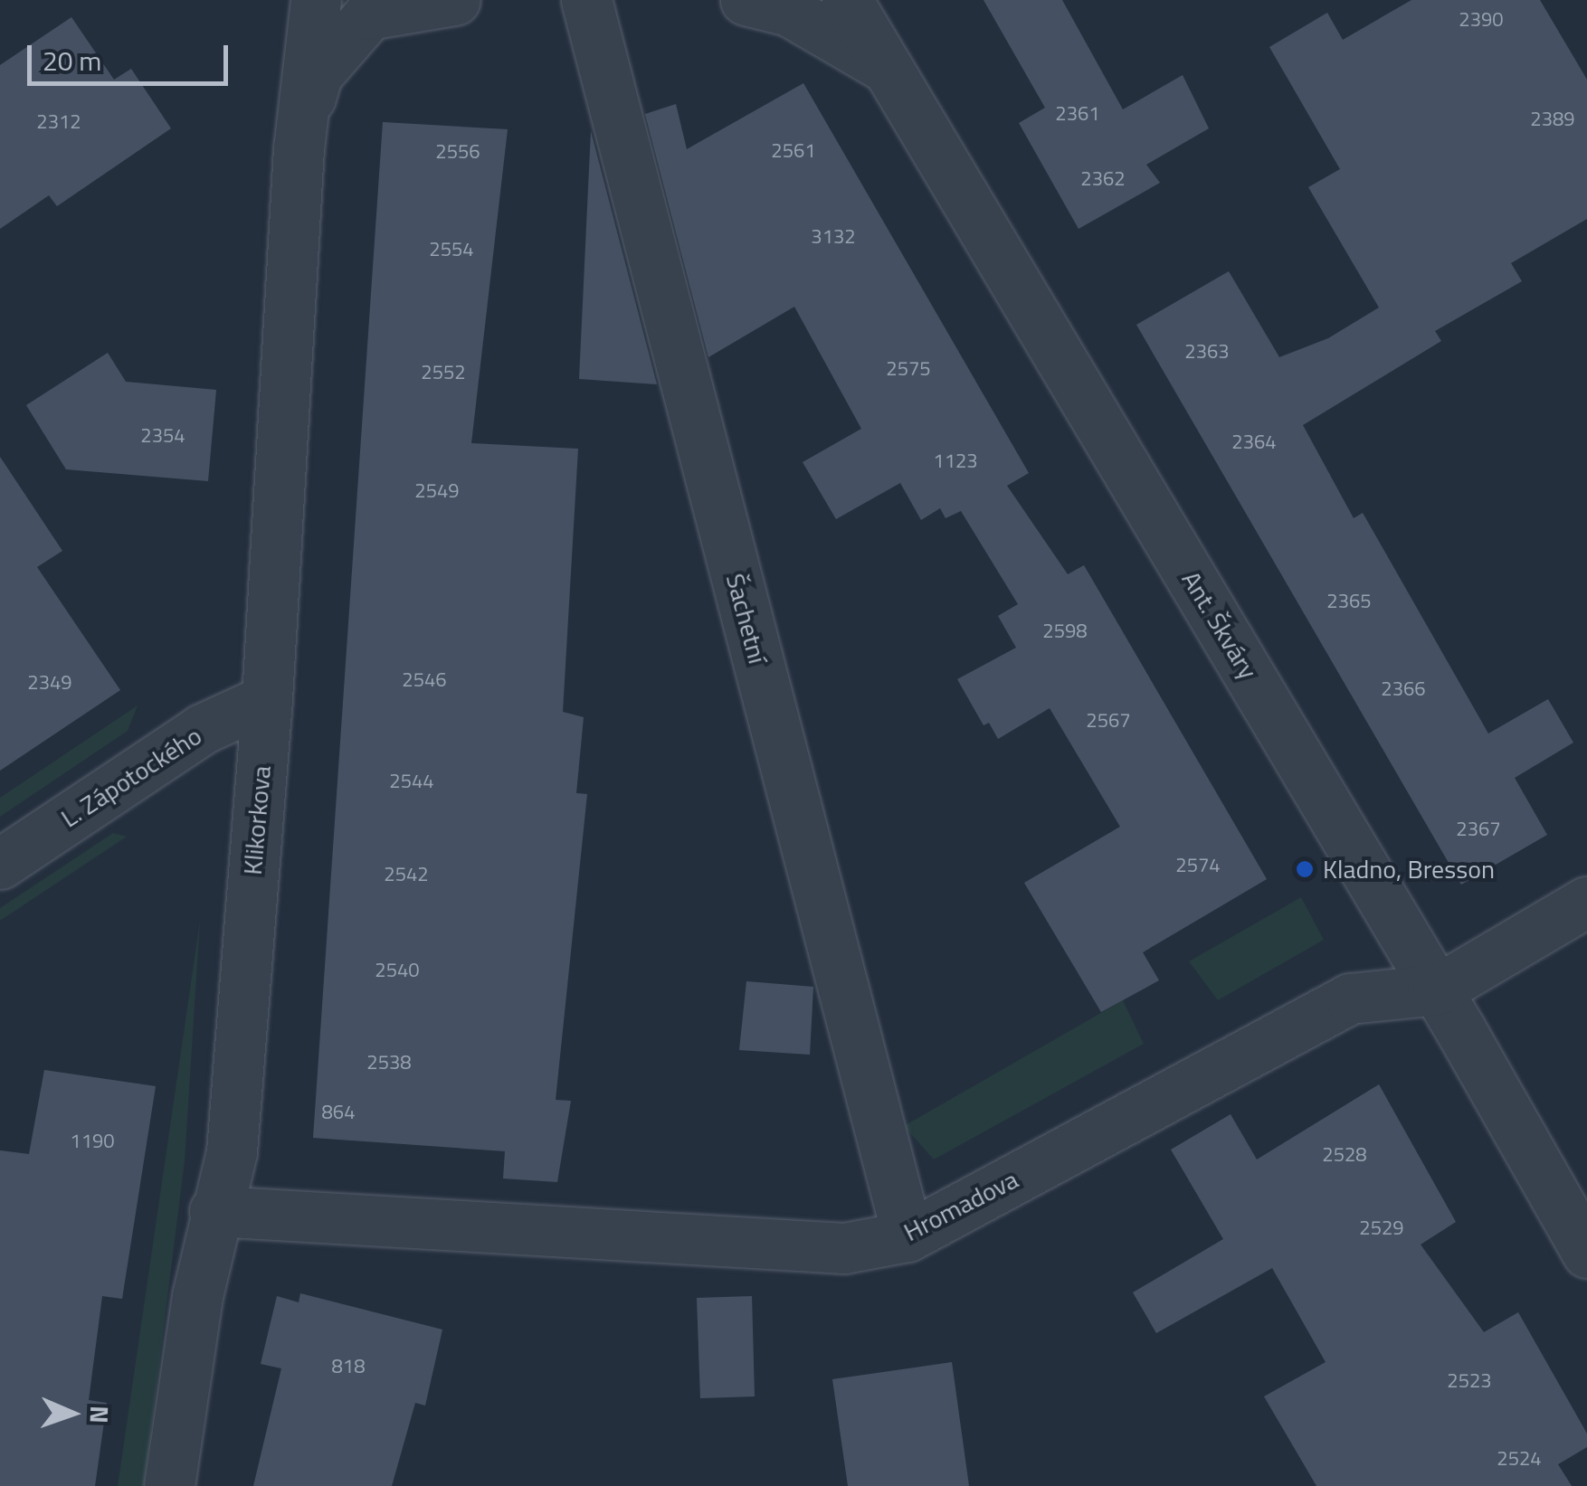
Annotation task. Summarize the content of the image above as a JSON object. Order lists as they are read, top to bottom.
{
  "streets": {
    "street": [
      "Šachetní",
      "Ant. Škváry",
      "L. Zápotockého",
      "Klikorkova",
      "Hromadova"
    ]
  },
  "crossings": [
    ["Šachetní", "Hromadova"],
    ["Ant. Škváry", "Hromadova"],
    ["L. Zápotockého", "Klikorkova"],
    ["Klikorkova", "Hromadova"]
  ],
  "places": ["Kladno, Bresson"],
  "house_numbers": [
    "2390",
    "2361",
    "2389",
    "2312",
    "2561",
    "2556",
    "2362",
    "3132",
    "2554",
    "2363",
    "2575",
    "2552",
    "2354",
    "2364",
    "1123",
    "2549",
    "2365",
    "2598",
    "2546",
    "2349",
    "2366",
    "2567",
    "2544",
    "2367",
    "2574",
    "2542",
    "2540",
    "2538",
    "864",
    "1190",
    "2528",
    "2529",
    "818",
    "2523",
    "2524"
  ],
  "scale_bar": "20 m",
  "north": "right"
}
